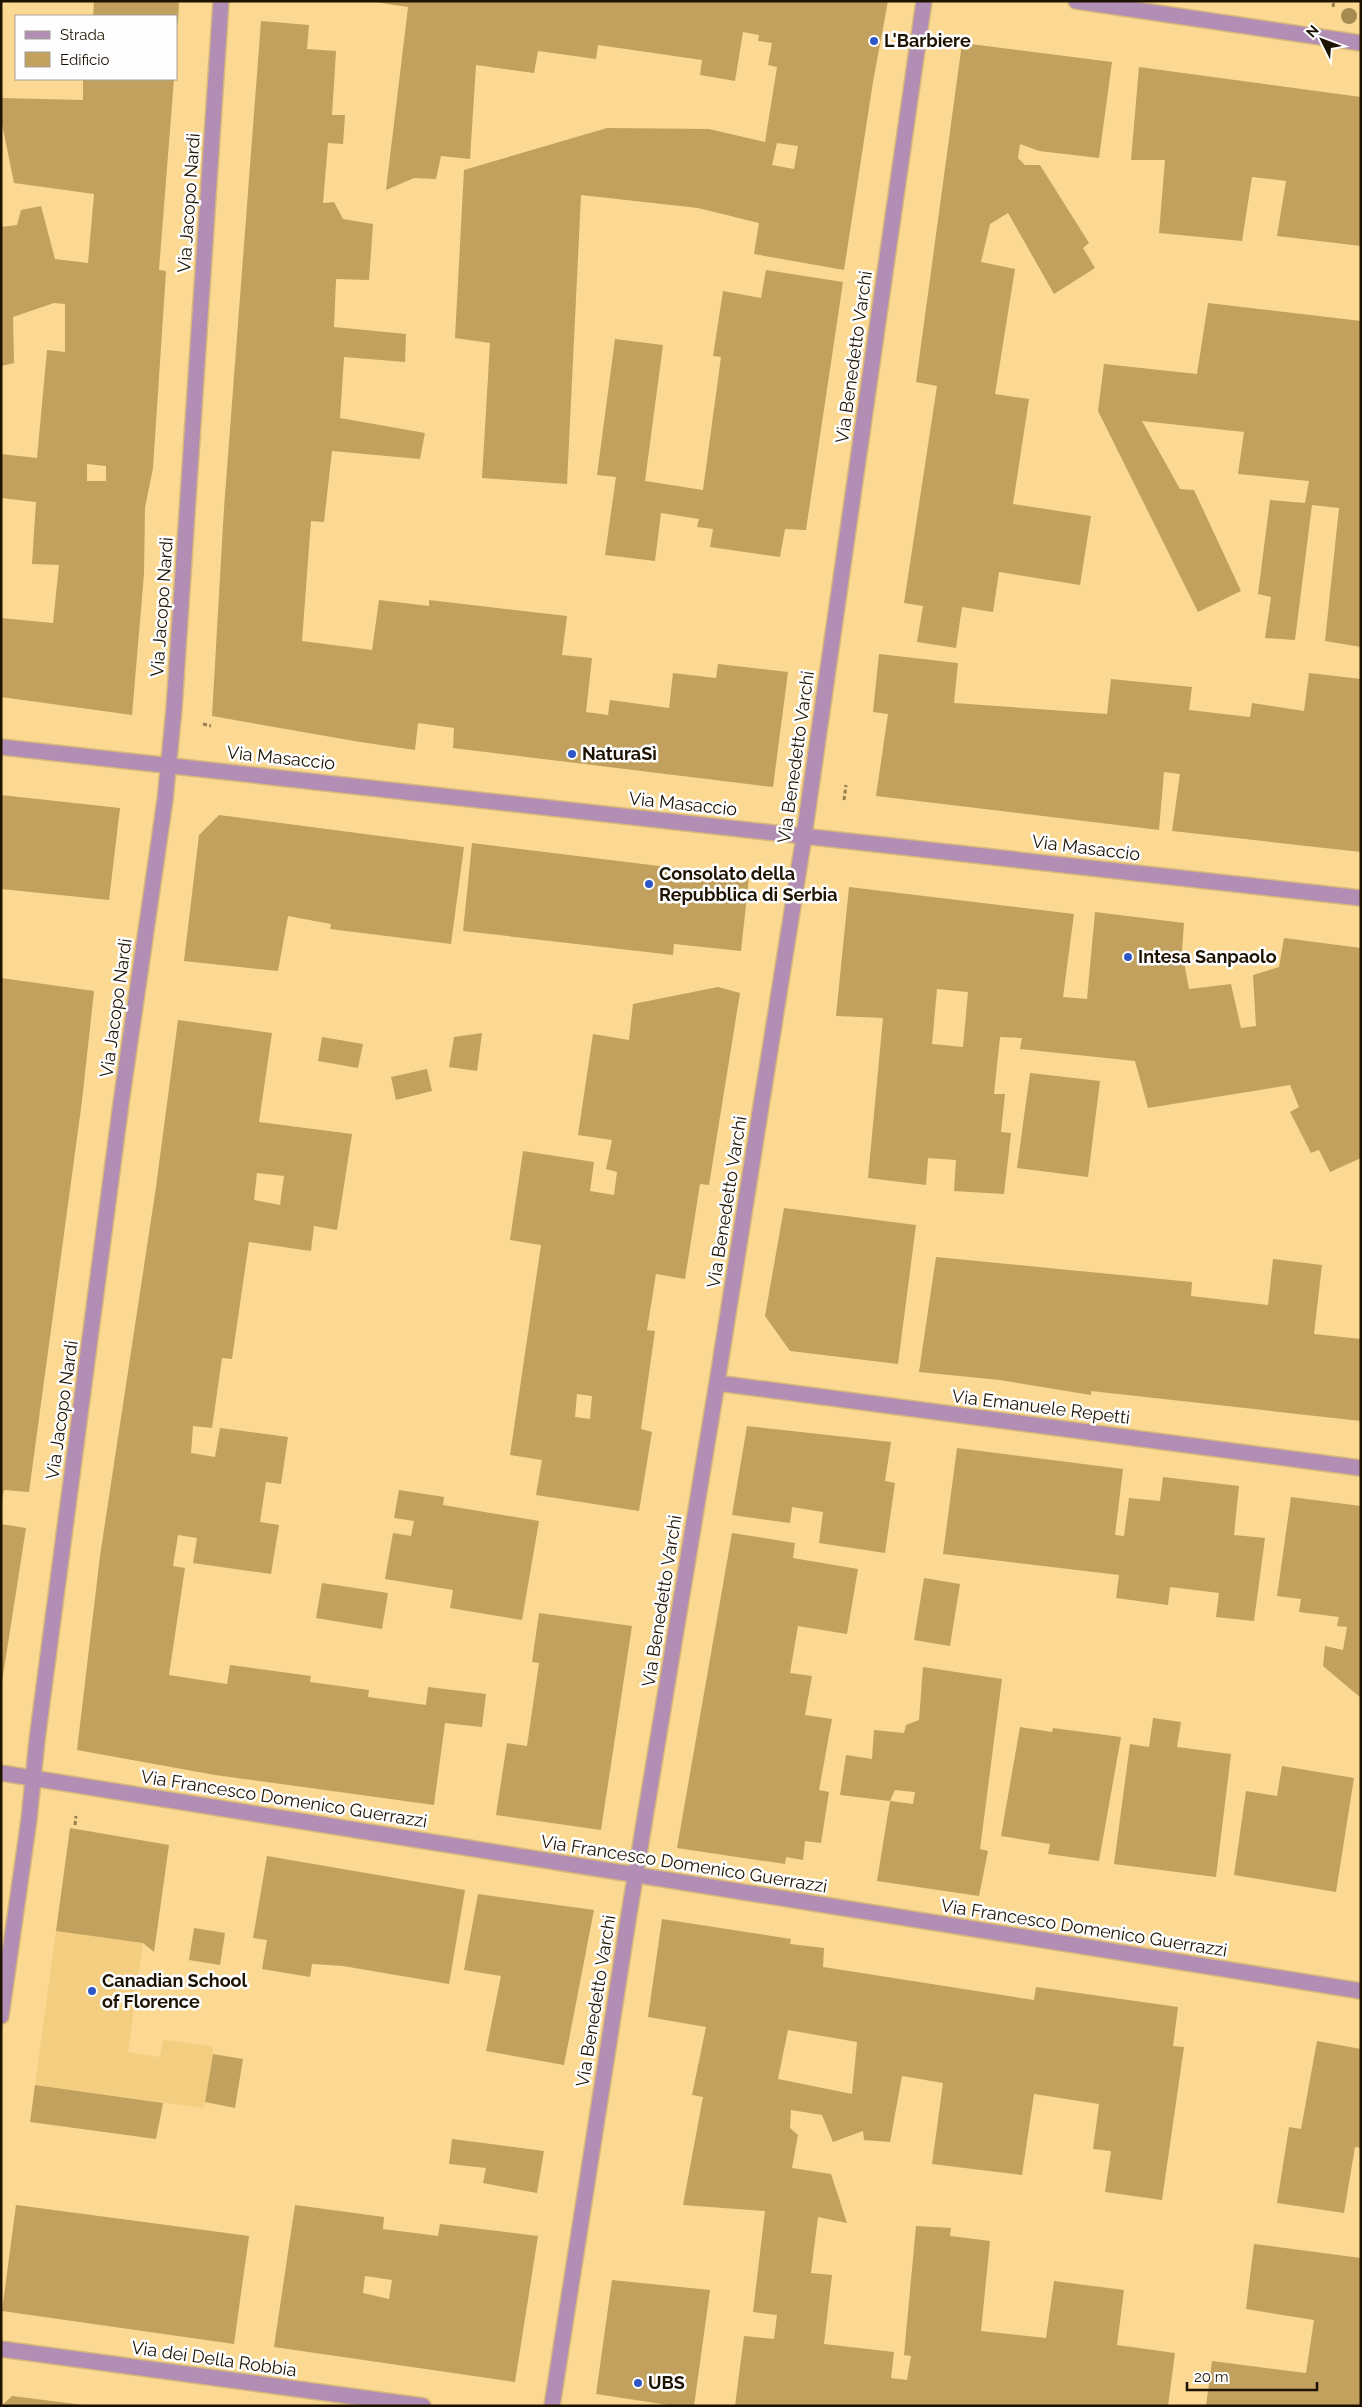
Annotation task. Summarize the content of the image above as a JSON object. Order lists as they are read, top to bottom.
{
  "streets": {
    "street": [
      "Via Jacopo Nardi",
      "Via Benedetto Varchi",
      "Via Masaccio",
      "Via Emanuele Repetti",
      "Via Francesco Domenico Guerrazzi",
      "Via dei Della Robbia"
    ]
  },
  "crossings": [
    ["Via Jacopo Nardi", "Via Masaccio"],
    ["Via Jacopo Nardi", "Via Francesco Domenico Guerrazzi"],
    ["Via Benedetto Varchi", "Via Masaccio"],
    ["Via Benedetto Varchi", "Via Emanuele Repetti"],
    ["Via Benedetto Varchi", "Via Francesco Domenico Guerrazzi"]
  ],
  "places": [
    "L'Barbiere",
    "NaturaSì",
    "Consolato della Repubblica di Serbia",
    "Intesa Sanpaolo",
    "Canadian School of Florence",
    "UBS"
  ],
  "legend": ["Strada", "Edificio"],
  "scale_bar": "20 m",
  "north": "top left"
}
